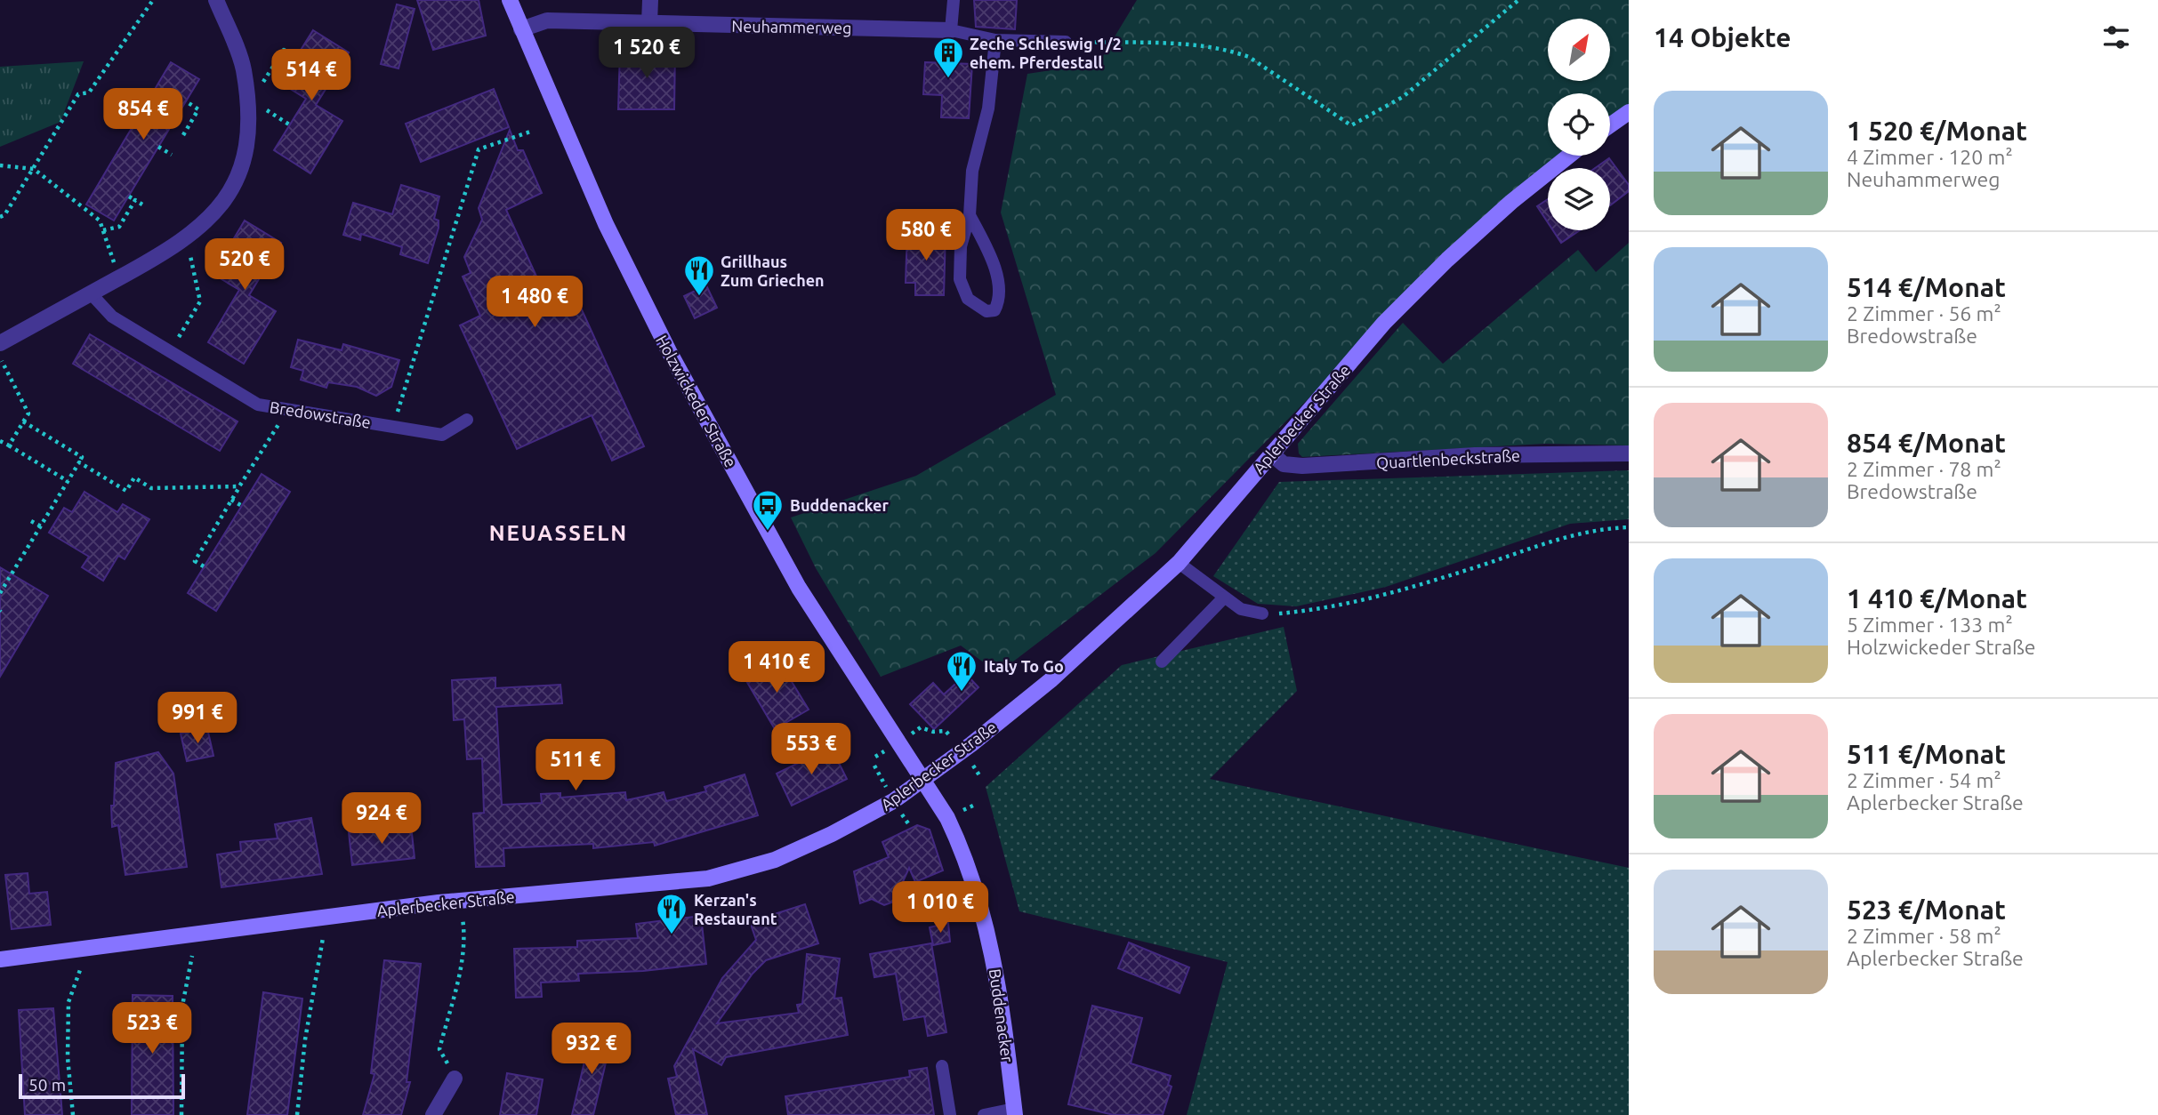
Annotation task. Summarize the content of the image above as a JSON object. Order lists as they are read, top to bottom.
{
  "streets": {
    "main road": ["Holzwickeder Straße", "Aplerbecker Straße", "Buddenacker"],
    "street": ["Neuhammerweg", "Quartlenbeckstraße"],
    "lane": ["Bredowstraße"]
  },
  "crossings": [
    ["Neuhammerweg", "Holzwickeder Straße"],
    ["Holzwickeder Straße", "Aplerbecker Straße"],
    ["Holzwickeder Straße", "Buddenacker"],
    ["Aplerbecker Straße", "Quartlenbeckstraße"],
    ["Aplerbecker Straße", "Buddenacker"]
  ],
  "districts": ["NEUASSELN"],
  "places": {
    "building": ["Zeche Schleswig 1/2 ehem. Pferdestall"],
    "restaurant": ["Grillhaus Zum Griechen", "Italy To Go", "Kerzan's Restaurant"],
    "bus stop": ["Buddenacker"]
  },
  "scale_bar": "50 m",
  "north": "top right",
  "page": {
    "heading": "14 Objekte",
    "price": [
      "1 520 €",
      "514 €",
      "854 €",
      "580 €",
      "520 €",
      "1 480 €",
      "1 410 €",
      "991 €",
      "553 €",
      "511 €",
      "924 €",
      "1 010 €",
      "523 €",
      "932 €"
    ],
    "list": [
      {
        "name": "1 520 €/Monat",
        "note": "4 Zimmer · 120 m² · Neuhammerweg"
      },
      {
        "name": "514 €/Monat",
        "note": "2 Zimmer · 56 m² · Bredowstraße"
      },
      {
        "name": "854 €/Monat",
        "note": "2 Zimmer · 78 m² · Bredowstraße"
      },
      {
        "name": "1 410 €/Monat",
        "note": "5 Zimmer · 133 m² · Holzwickeder Straße"
      },
      {
        "name": "511 €/Monat",
        "note": "2 Zimmer · 54 m² · Aplerbecker Straße"
      },
      {
        "name": "523 €/Monat",
        "note": "2 Zimmer · 58 m² · Aplerbecker Straße"
      }
    ],
    "scale": "50 m"
  }
}
